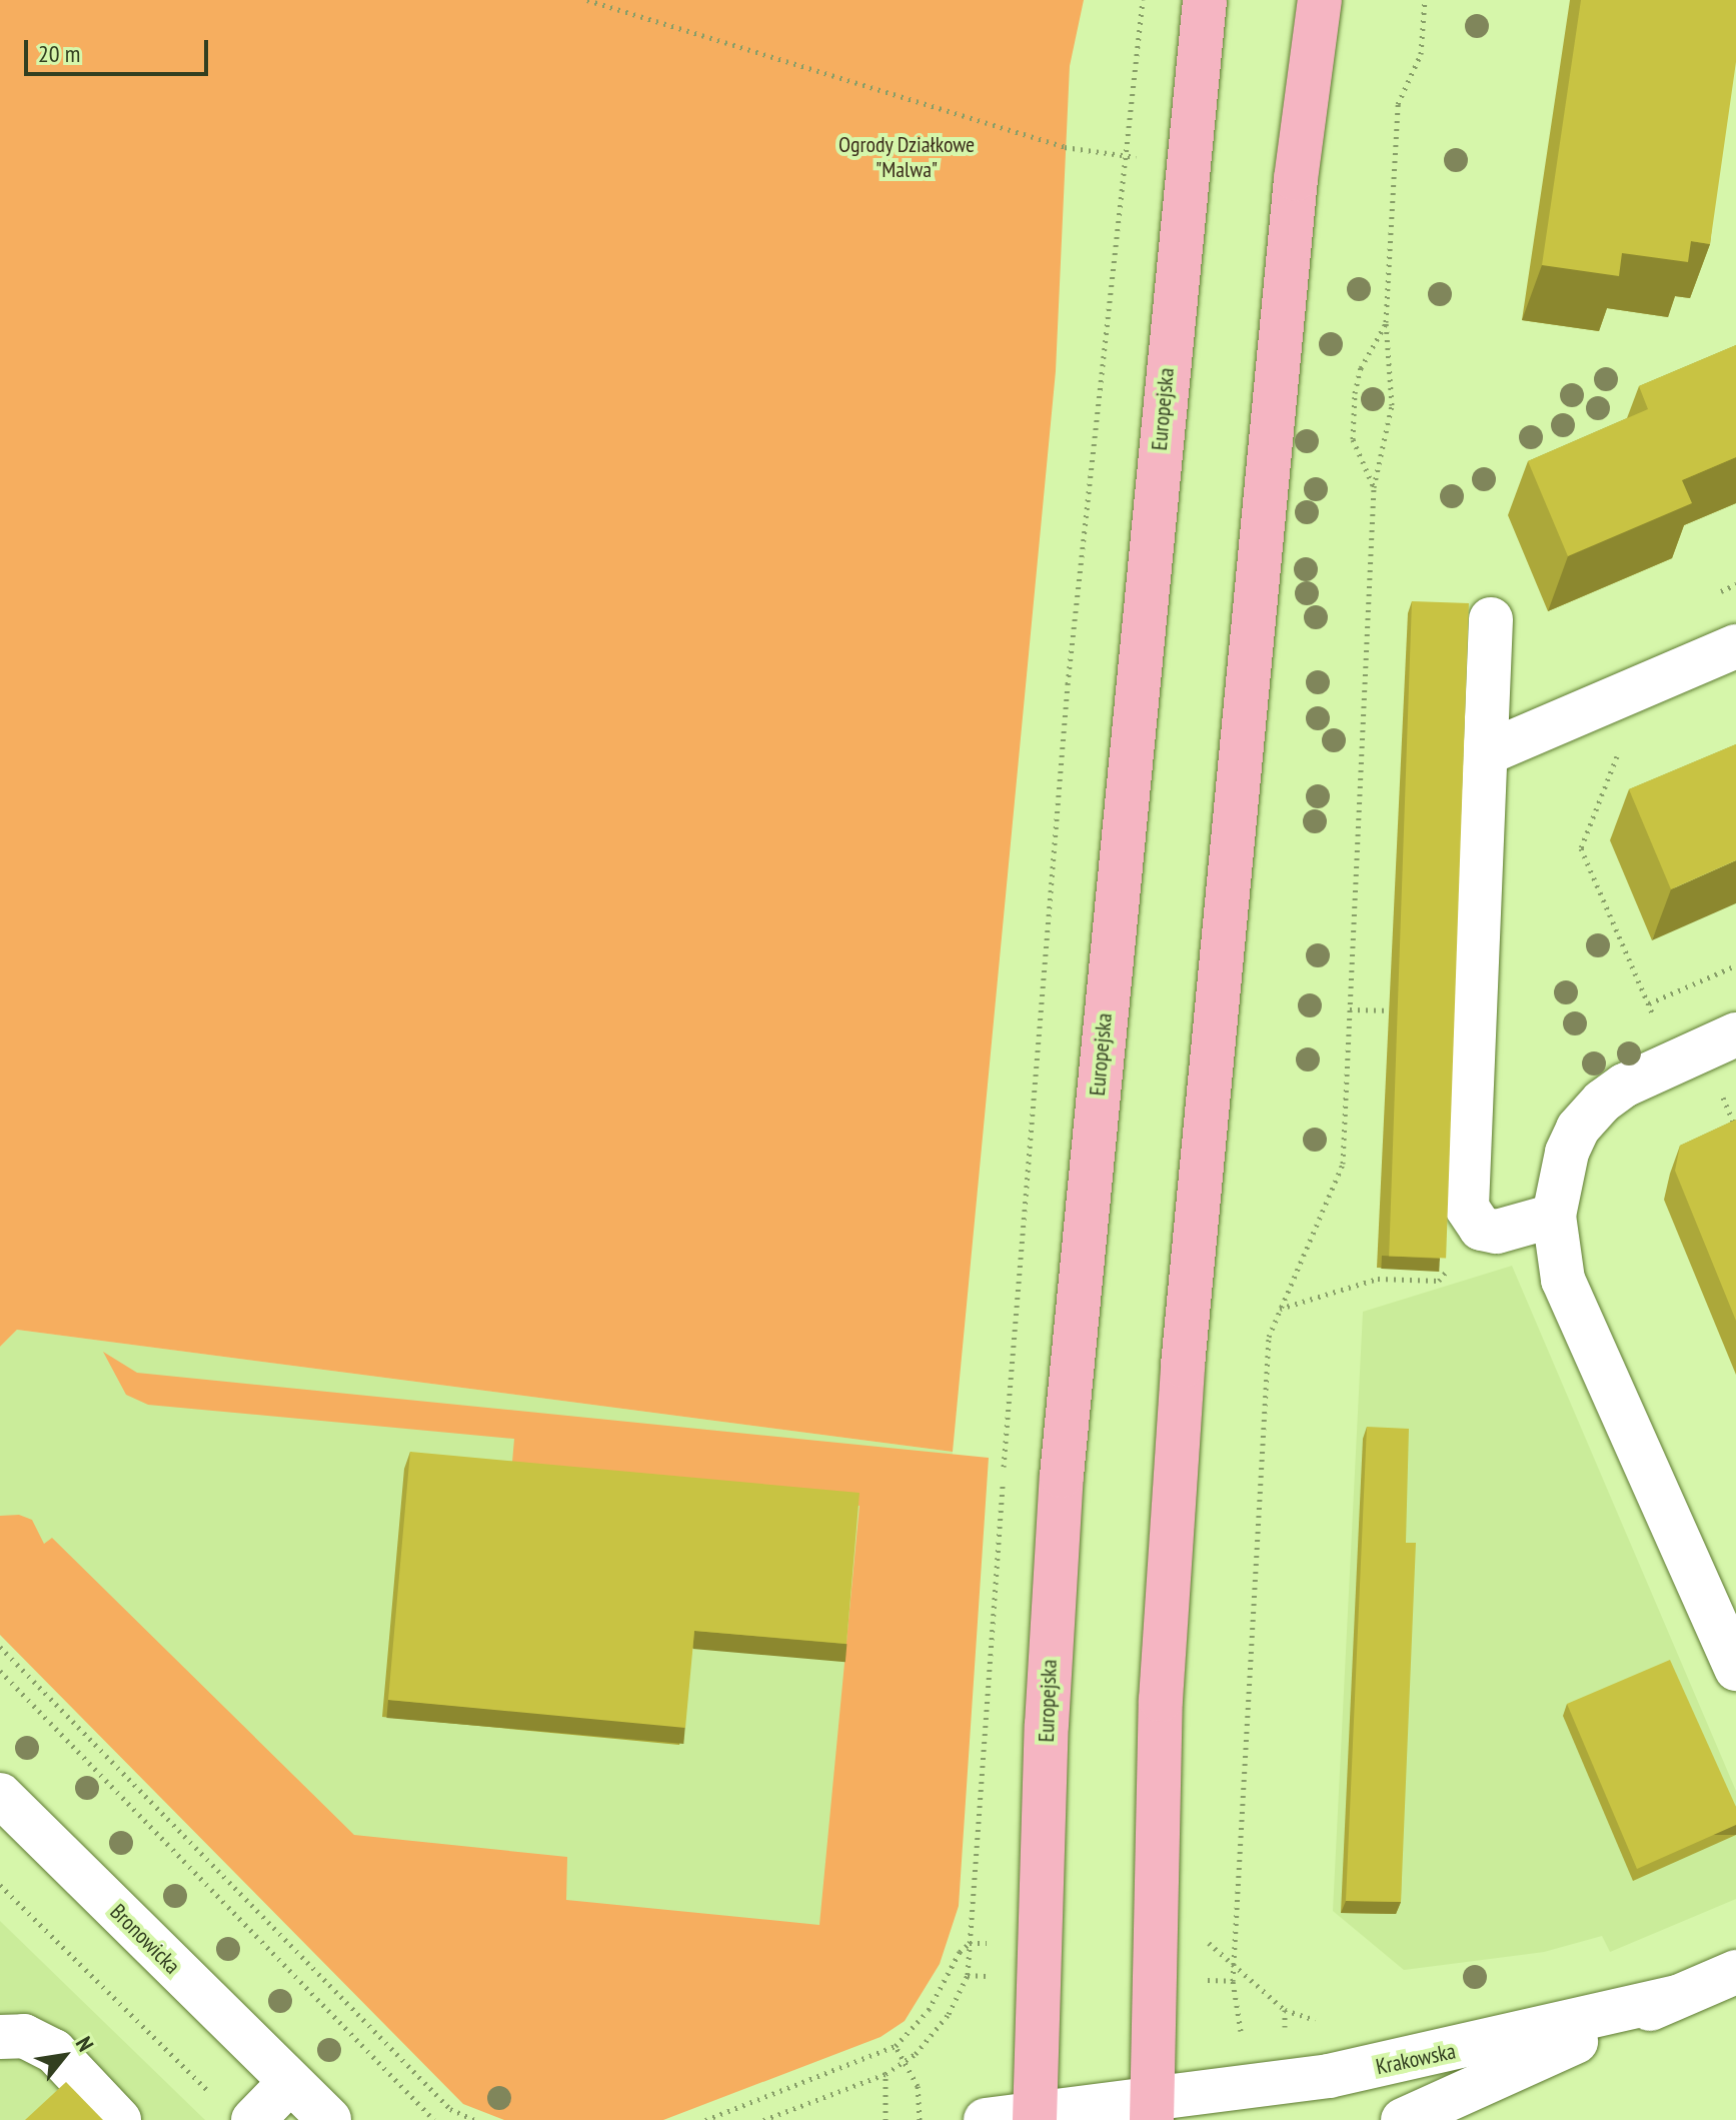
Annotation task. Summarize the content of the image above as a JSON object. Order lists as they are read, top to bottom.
{
  "streets": {
    "main road": ["Europejska"],
    "street": ["Bronowicka", "Krakowska"]
  },
  "crossings": [
    ["Europejska", "Krakowska"]
  ],
  "parks": ["Ogrody Działkowe \"Malwa\""],
  "scale_bar": "20 m",
  "north": "top right"
}
